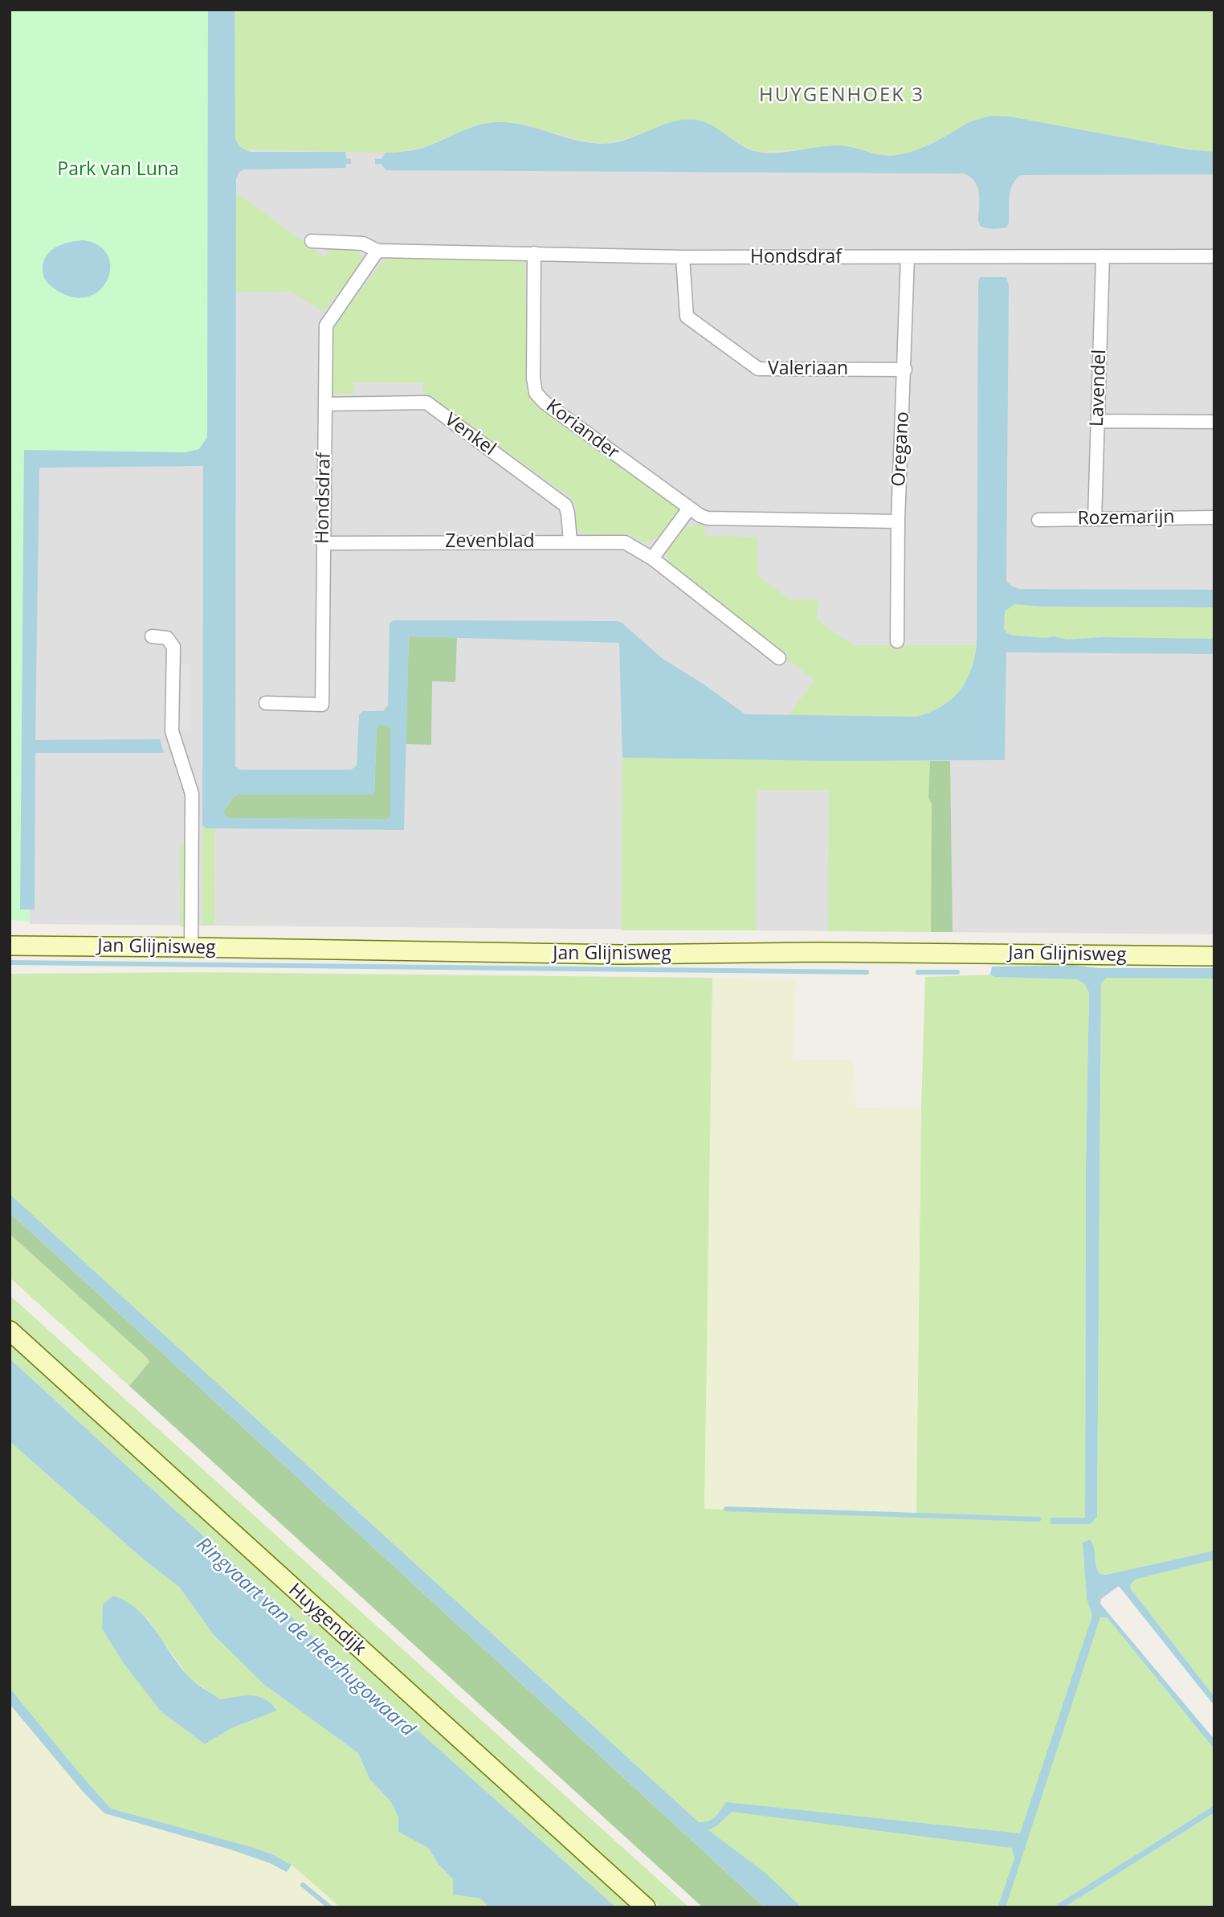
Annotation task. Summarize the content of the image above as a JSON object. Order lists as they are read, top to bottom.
{
  "streets": {
    "street": [
      "Hondsdraf",
      "Valeriaan",
      "Lavendel",
      "Koriander",
      "Venkel",
      "Oregano",
      "Rozemarijn",
      "Zevenblad",
      "Jan Glijnisweg",
      "Huygendijk"
    ]
  },
  "crossings": [
    ["Hondsdraf", "Valeriaan"],
    ["Hondsdraf", "Lavendel"],
    ["Hondsdraf", "Koriander"],
    ["Hondsdraf", "Venkel"],
    ["Hondsdraf", "Oregano"],
    ["Hondsdraf", "Zevenblad"],
    ["Valeriaan", "Oregano"],
    ["Lavendel", "Rozemarijn"],
    ["Koriander", "Oregano"],
    ["Venkel", "Zevenblad"]
  ],
  "districts": ["HUYGENHOEK 3"],
  "water": ["Ringvaart van de Heerhugowaard"],
  "parks": ["Park van Luna"]
}
